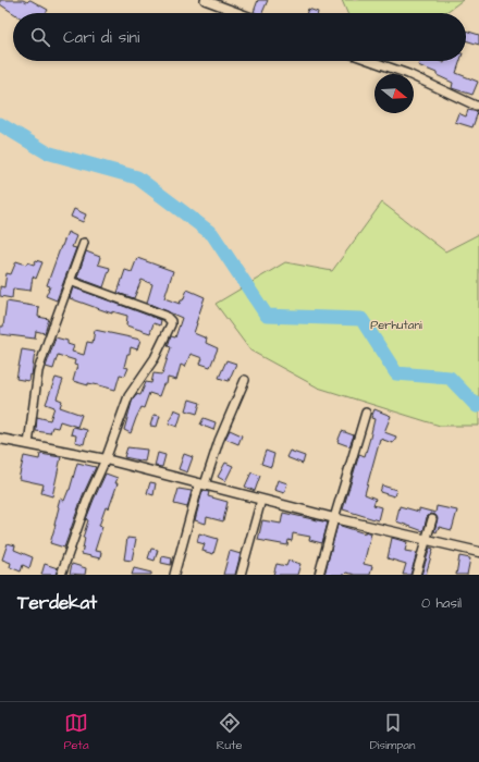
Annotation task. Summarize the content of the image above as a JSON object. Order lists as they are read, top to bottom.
{
  "parks": ["Perhutani"],
  "north": "right",
  "page": {
    "search": "Cari di sini",
    "heading": ["Terdekat", "0 hasil"],
    "nav": ["Peta", "Rute", "Disimpan"]
  }
}
